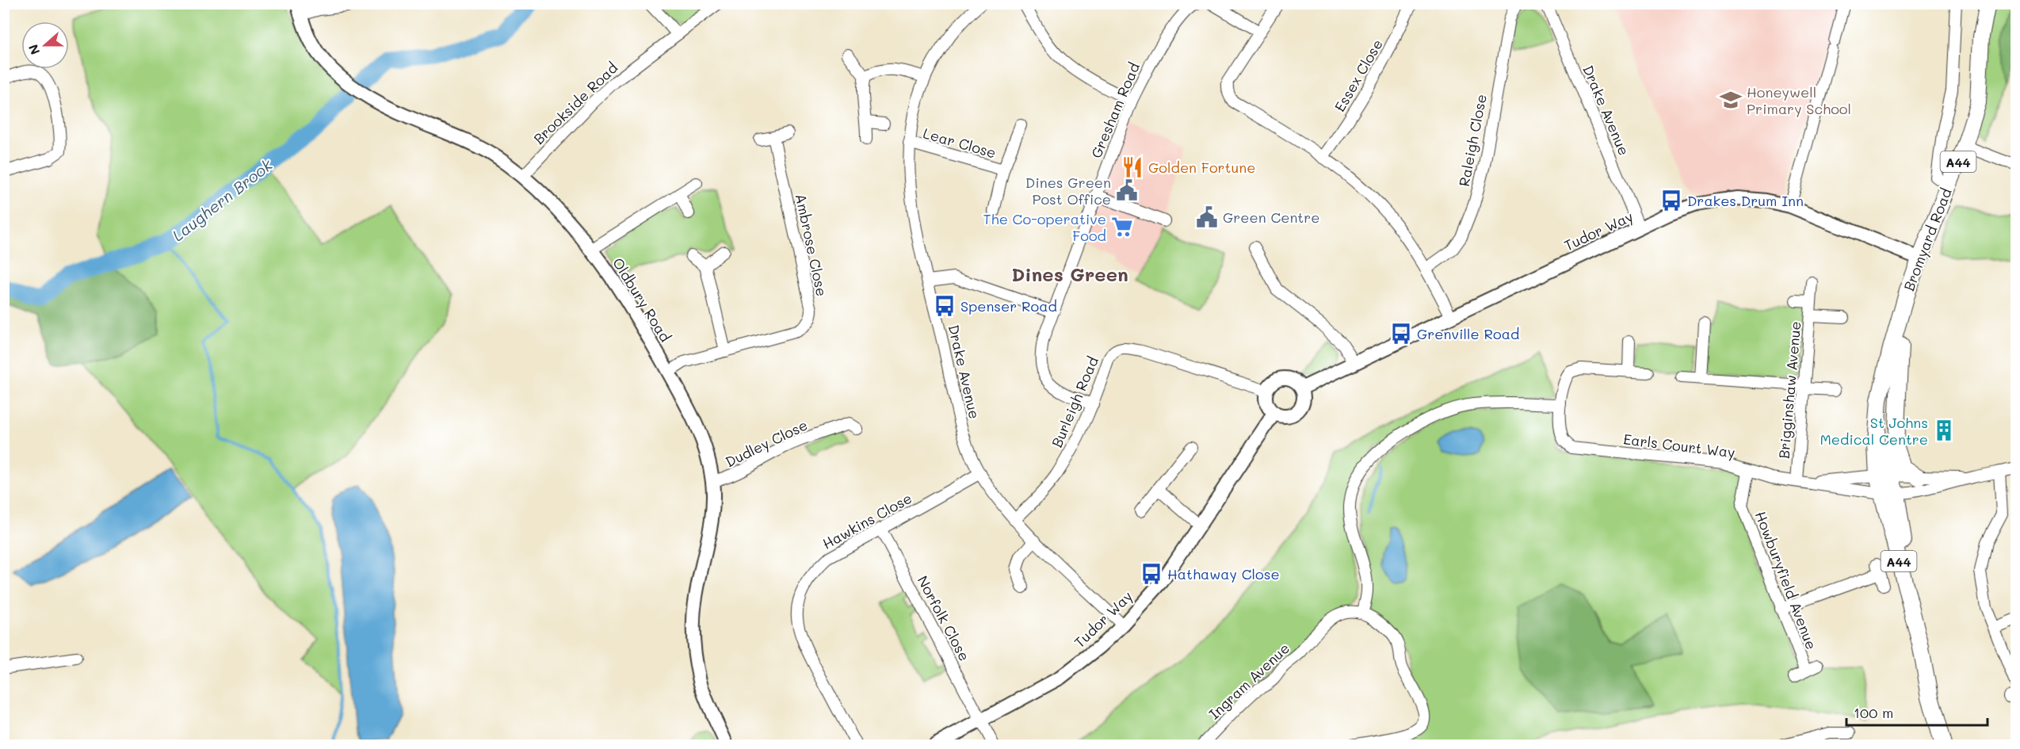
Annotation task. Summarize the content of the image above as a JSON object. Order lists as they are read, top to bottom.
{
  "streets": {
    "main road": ["A44", "Bromyard Road"],
    "street": [
      "Essex Close",
      "Brookside Road",
      "Gresham Road",
      "Drake Avenue",
      "Raleigh Close",
      "Lear Close",
      "Tudor Way",
      "Ambrose Close",
      "Oldbury Road",
      "Brigginshaw Avenue",
      "Burleigh Road",
      "Dudley Close",
      "Earls Court Way",
      "Hawkins Close",
      "Howburyfield Avenue",
      "Norfolk Close",
      "Ingram Avenue"
    ]
  },
  "crossings": [
    ["Brookside Road", "Oldbury Road"],
    ["Gresham Road", "Burleigh Road"],
    ["Drake Avenue", "Lear Close"],
    ["Drake Avenue", "Tudor Way"],
    ["Drake Avenue", "Burleigh Road"],
    ["Drake Avenue", "Hawkins Close"],
    ["Tudor Way", "Bromyard Road"],
    ["Tudor Way", "Burleigh Road"],
    ["Tudor Way", "Norfolk Close"],
    ["Bromyard Road", "Earls Court Way"],
    ["Ambrose Close", "Oldbury Road"],
    ["Oldbury Road", "Dudley Close"],
    ["Brigginshaw Avenue", "Earls Court Way"],
    ["Earls Court Way", "Howburyfield Avenue"],
    ["Hawkins Close", "Norfolk Close"]
  ],
  "districts": ["Dines Green"],
  "water": ["Laughern Brook"],
  "places": {
    "school or university": ["Honeywell Primary School"],
    "restaurant": ["Golden Fortune"],
    "public building": ["Dines Green Post Office", "Green Centre"],
    "bus stop": [
      "Drakes Drum Inn",
      "Spenser Road",
      "Grenville Road",
      "Hathaway Close"
    ],
    "supermarket": ["The Co-operative Food"],
    "building": ["St Johns Medical Centre"]
  },
  "scale_bar": "100 m",
  "north": "left"
}
